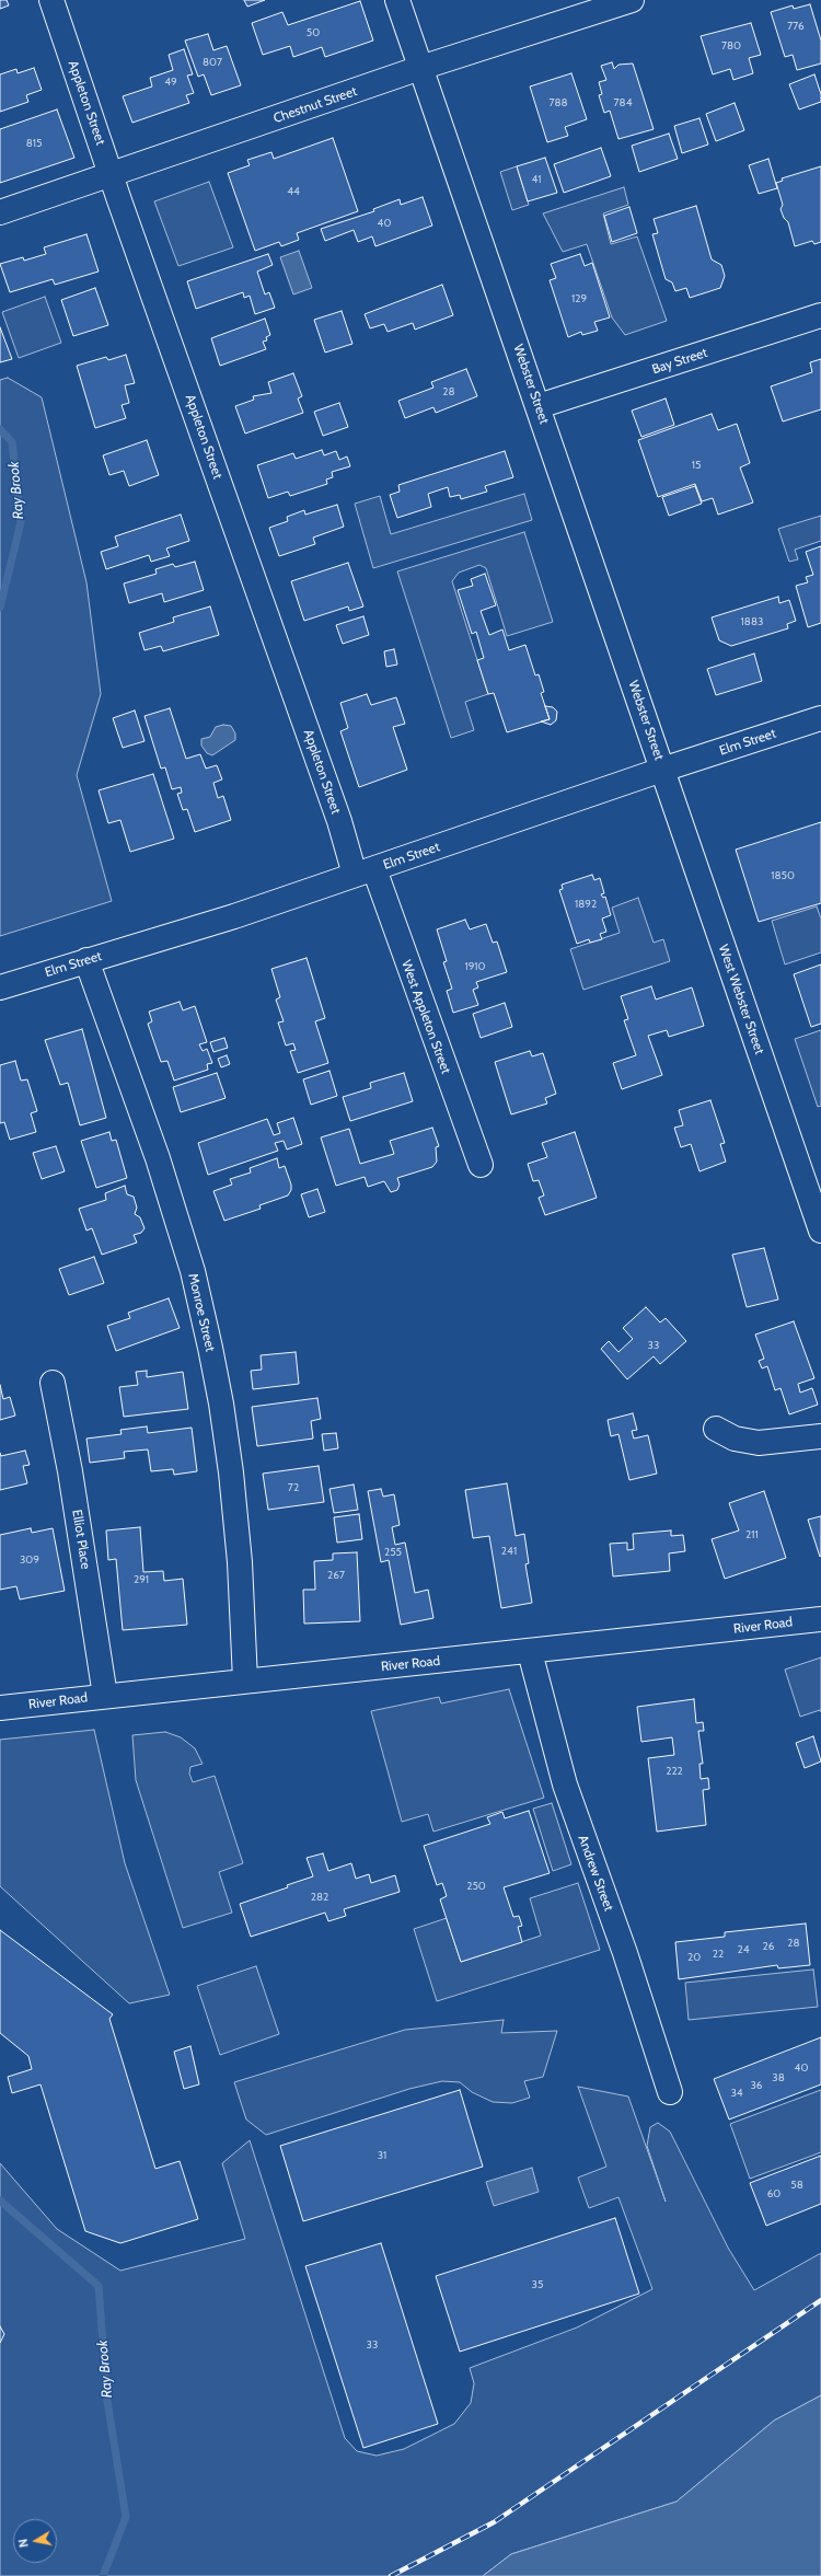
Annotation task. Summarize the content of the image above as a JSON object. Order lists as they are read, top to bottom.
{
  "streets": {
    "street": [
      "Appleton Street",
      "Chestnut Street",
      "Bay Street",
      "Webster Street",
      "Elm Street",
      "West Webster Street",
      "West Appleton Street",
      "Monroe Street",
      "Elliot Place",
      "River Road",
      "Andrew Street"
    ]
  },
  "crossings": [
    ["Appleton Street", "Chestnut Street"],
    ["Appleton Street", "Elm Street"],
    ["Appleton Street", "West Appleton Street"],
    ["Chestnut Street", "Webster Street"],
    ["Bay Street", "Webster Street"],
    ["Webster Street", "Elm Street"],
    ["Webster Street", "West Webster Street"],
    ["Elm Street", "West Webster Street"],
    ["Elm Street", "West Appleton Street"],
    ["Elm Street", "Monroe Street"],
    ["Monroe Street", "River Road"],
    ["Elliot Place", "River Road"],
    ["River Road", "Andrew Street"]
  ],
  "water": ["Ray Brook"],
  "house_numbers": [
    "776",
    "50",
    "780",
    "807",
    "49",
    "788",
    "784",
    "815",
    "41",
    "44",
    "40",
    "129",
    "28",
    "15",
    "1883",
    "1850",
    "1892",
    "1910",
    "33",
    "72",
    "211",
    "241",
    "255",
    "309",
    "267",
    "291",
    "222",
    "250",
    "282",
    "28",
    "26",
    "24",
    "22",
    "20",
    "40",
    "38",
    "36",
    "34",
    "31",
    "58",
    "60",
    "35",
    "33"
  ],
  "north": "left"
}
